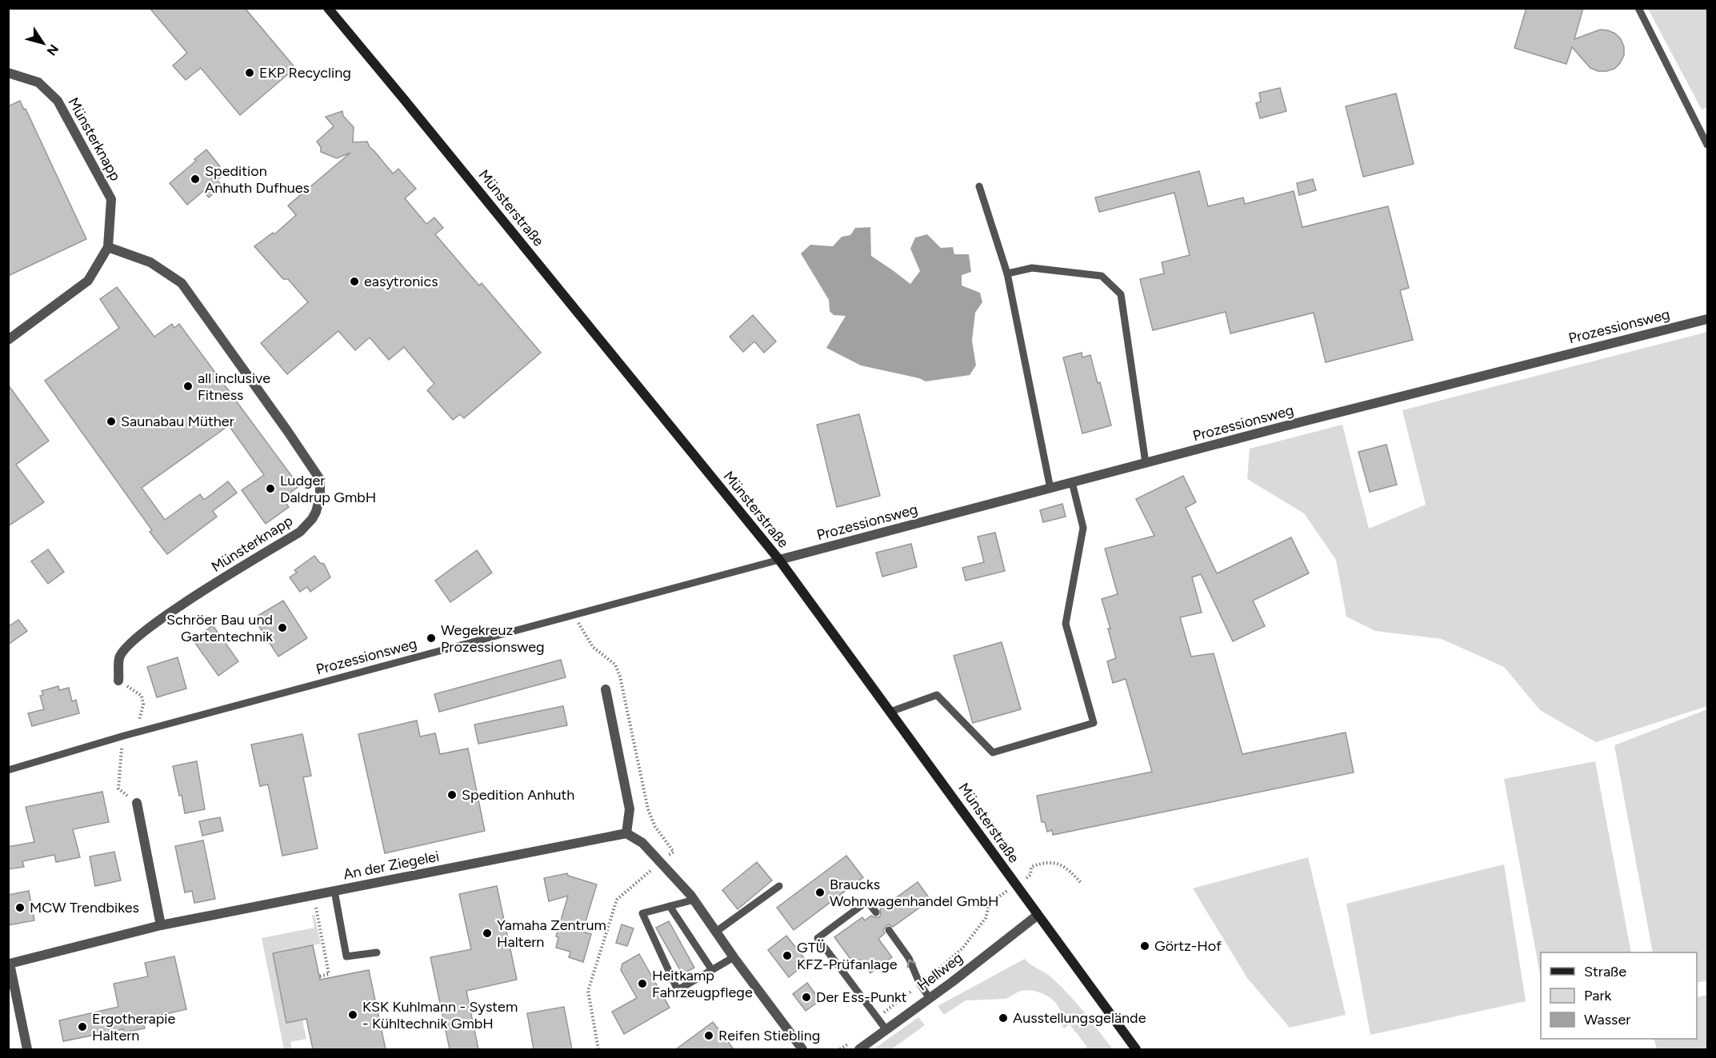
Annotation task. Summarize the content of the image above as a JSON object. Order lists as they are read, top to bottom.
{
  "streets": {
    "main road": ["Münsterstraße"],
    "street": [
      "Münsterknapp",
      "Prozessionsweg",
      "An der Ziegelei",
      "Hellweg"
    ]
  },
  "crossings": [
    ["Münsterstraße", "Prozessionsweg"],
    ["Münsterstraße", "Hellweg"]
  ],
  "places": [
    "EKP Recycling",
    "Spedition Anhuth Dufhues",
    "easytronics",
    "all inclusive Fitness",
    "Saunabau Müther",
    "Ludger Daldrup GmbH",
    "Schröer Bau und Gartentechnik",
    "Wegekreuz Prozessionsweg",
    "Spedition Anhuth",
    "Braucks Wohnwagenhandel GmbH",
    "MCW Trendbikes",
    "Yamaha Zentrum Haltern",
    "Görtz-Hof",
    "GTÜ KFZ-Prüfanlage",
    "Heitkamp Fahrzeugpflege",
    "Der Ess-Punkt",
    "KSK Kuhlmann - System - Kühltechnik GmbH",
    "Ausstellungsgelände",
    "Ergotherapie Haltern",
    "Reifen Stiebling"
  ],
  "legend": ["Straße", "Park", "Wasser"],
  "north": "bottom right"
}
